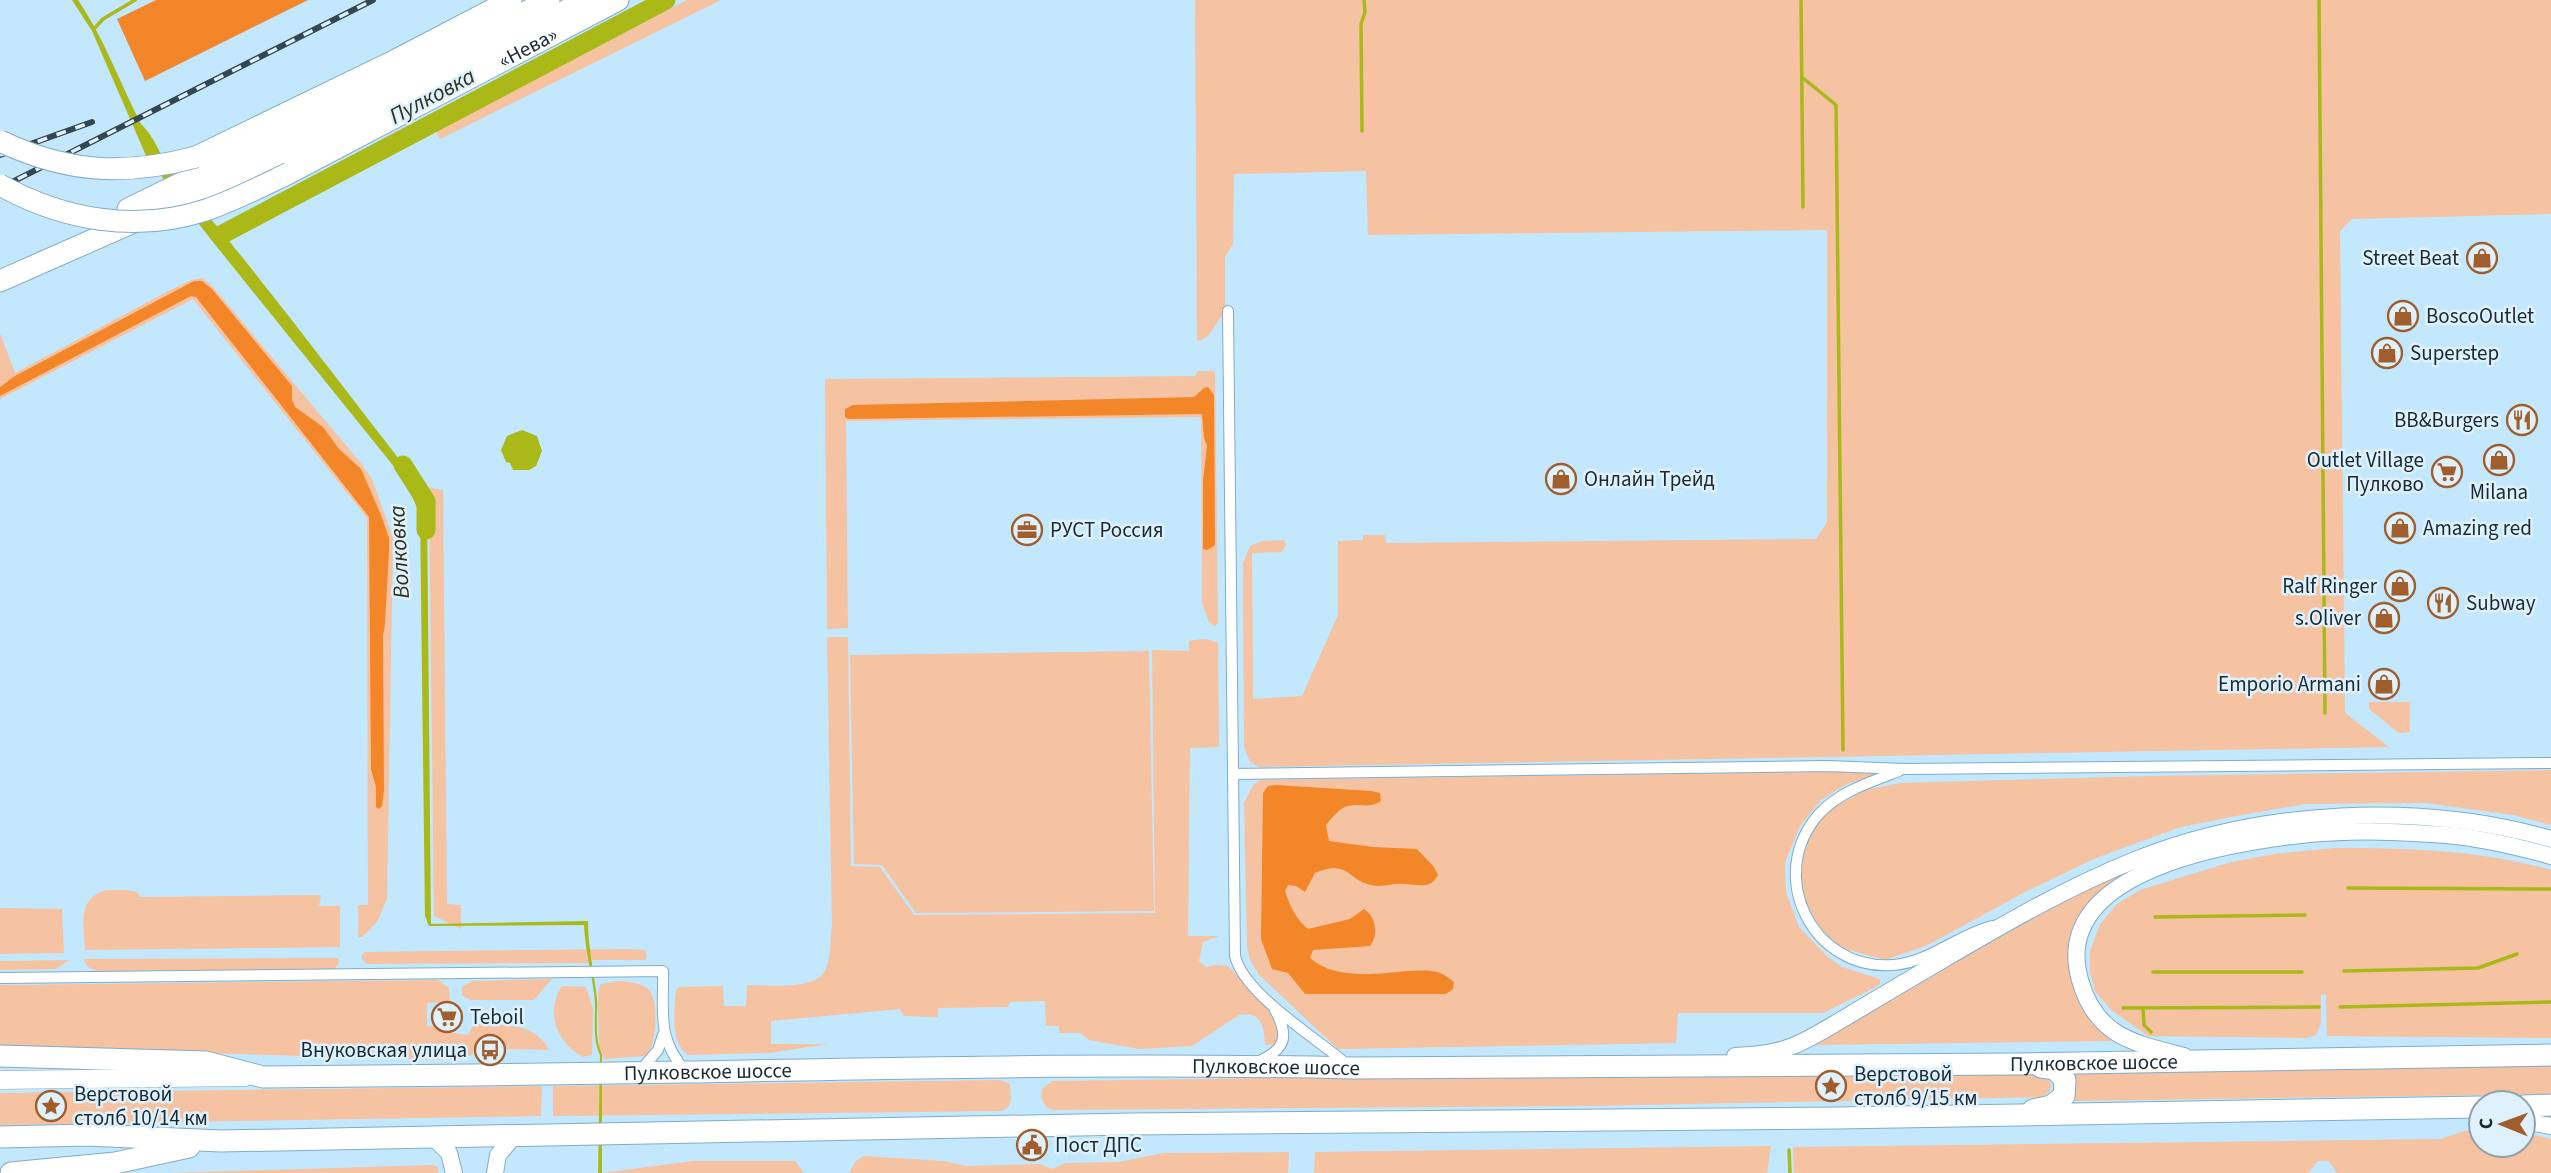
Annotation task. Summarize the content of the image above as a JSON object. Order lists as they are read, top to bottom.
{
  "streets": {
    "highway": ["«Нева»", "Пулковское шоссе"]
  },
  "water": ["Пулковка", "Волковка"],
  "places": {
    "shop": [
      "Street Beat",
      "BoscoOutlet",
      "Superstep",
      "Milana",
      "Онлайн Трейд",
      "Amazing red",
      "Ralf Ringer",
      "s.Oliver",
      "Emporio Armani"
    ],
    "restaurant": ["BB&Burgers", "Subway"],
    "supermarket": ["Outlet Village Пулково", "Teboil"],
    "office": ["РУСТ Россия"],
    "bus stop": ["Внуковская улица"],
    "place": ["Верстовой столб 9/15 км", "Верстовой столб 10/14 км"],
    "public building": ["Пост ДПС"]
  },
  "north": "left"
}
